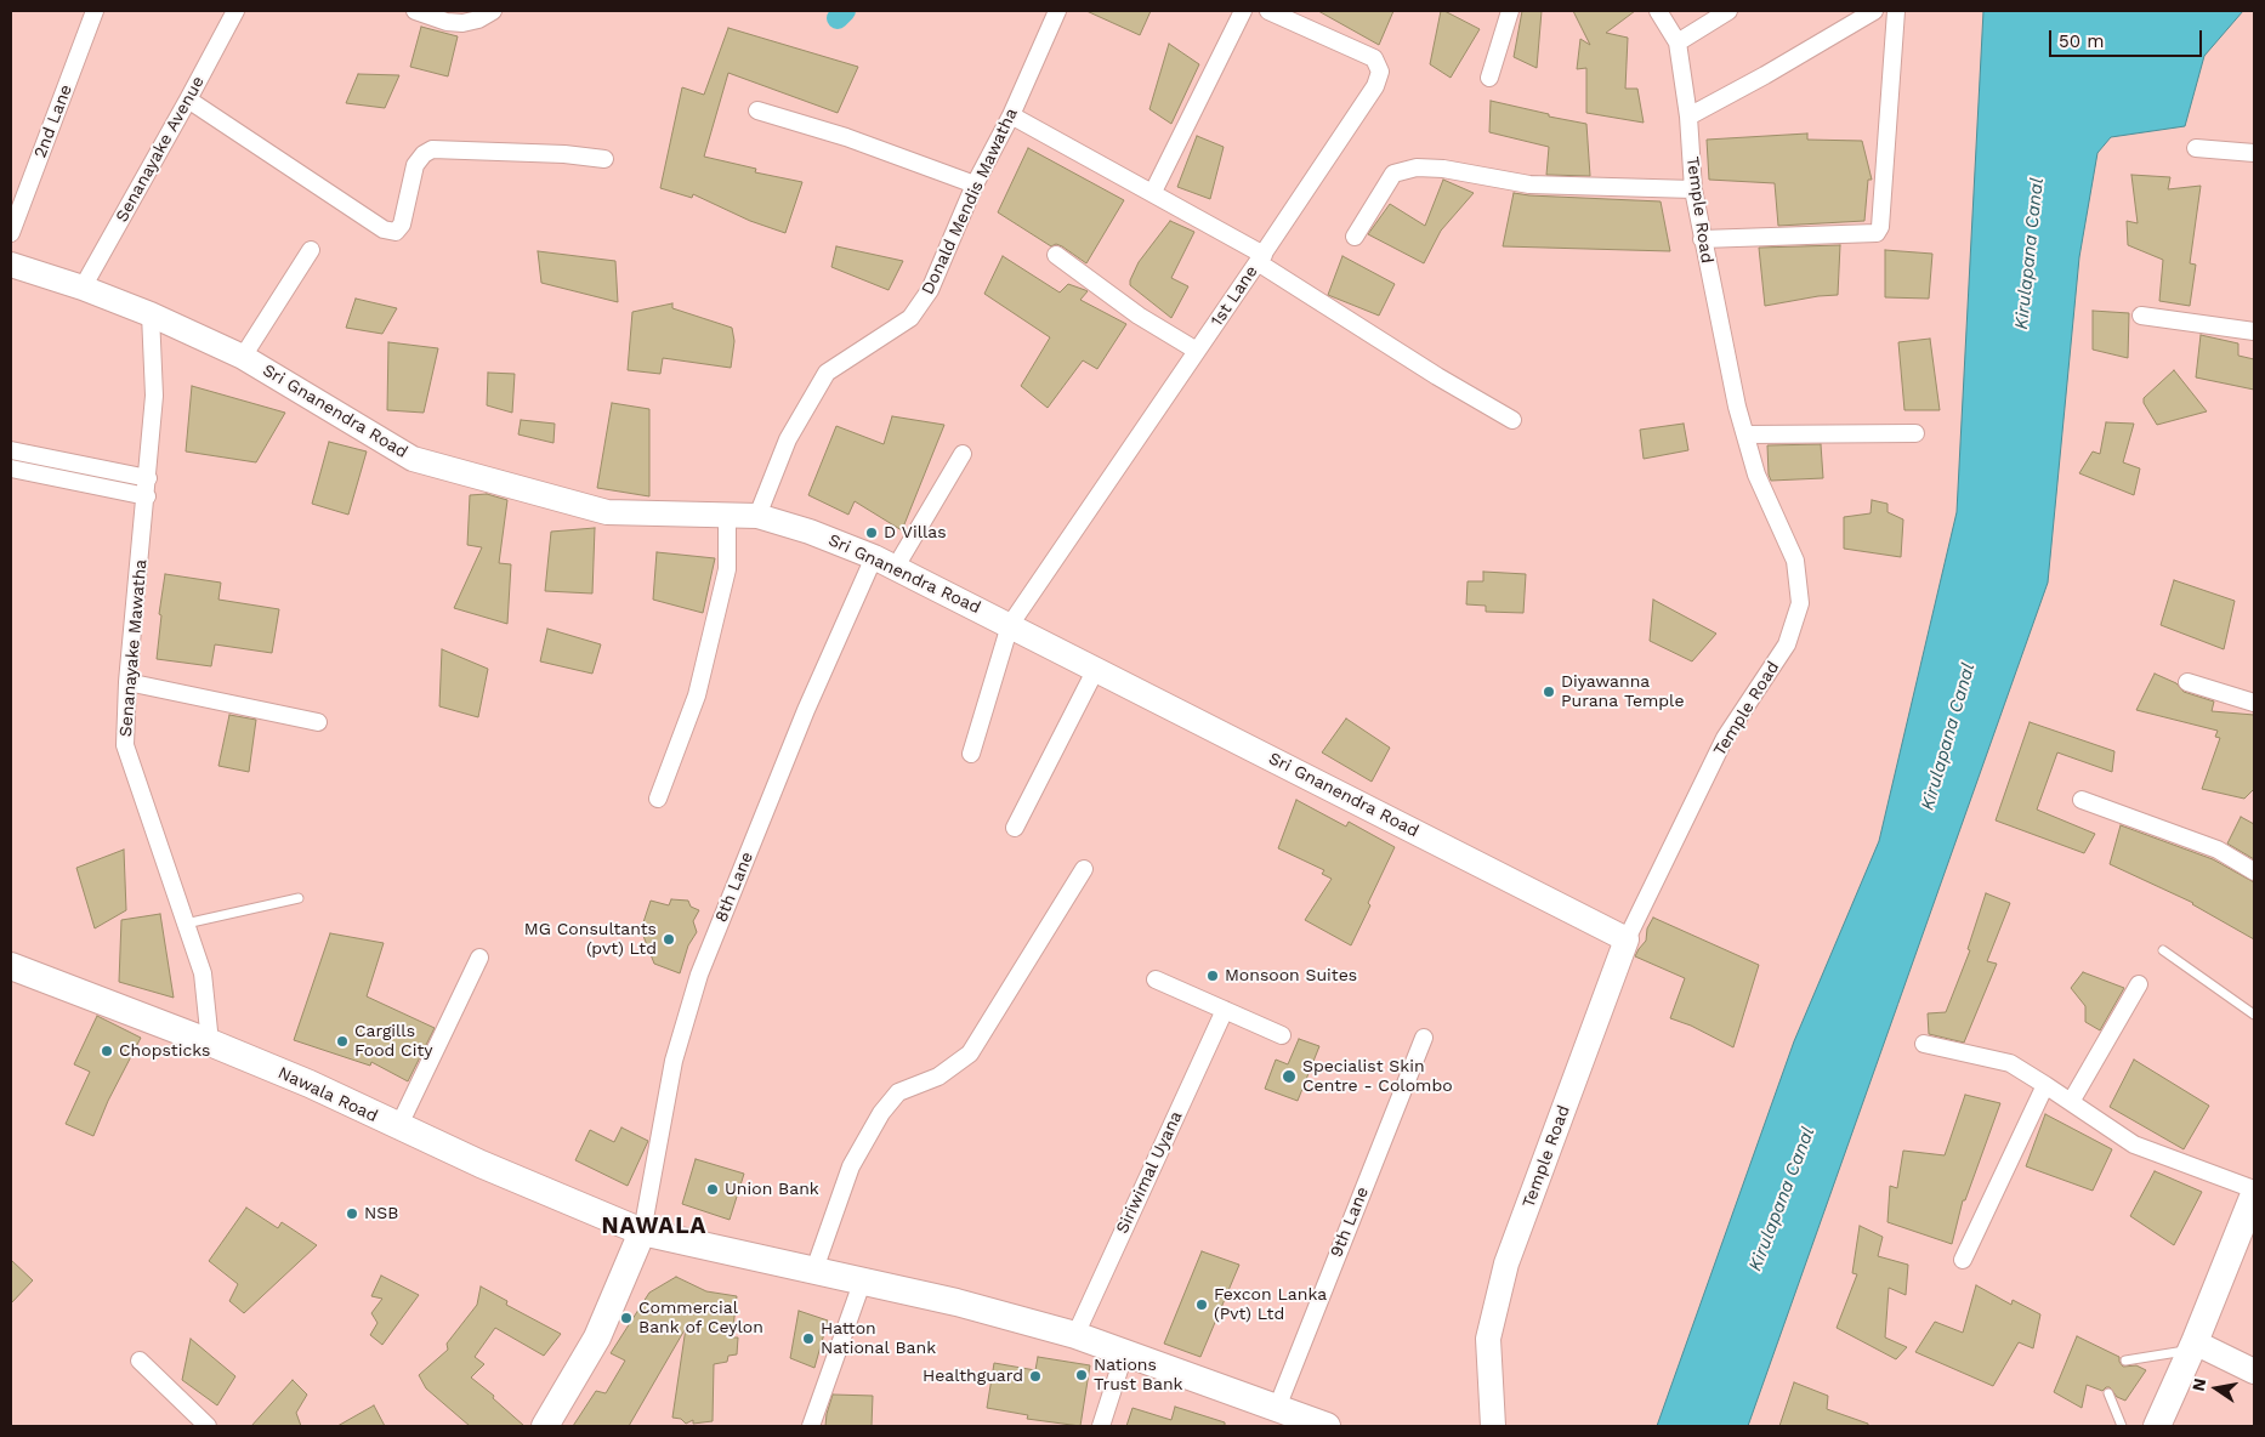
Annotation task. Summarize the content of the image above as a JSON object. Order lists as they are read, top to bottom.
{
  "streets": {
    "main road": ["Nawala Road"],
    "street": [
      "2nd Lane",
      "Senanayake Avenue",
      "Donald Mendis Mawatha",
      "Temple Road",
      "1st Lane",
      "Sri Gnanendra Road",
      "Senanayake Mawatha",
      "8th Lane",
      "Siriwimal Uyana",
      "9th Lane"
    ]
  },
  "crossings": [
    ["Senanayake Avenue", "Sri Gnanendra Road"],
    ["Donald Mendis Mawatha", "Sri Gnanendra Road"],
    ["Temple Road", "Sri Gnanendra Road"],
    ["1st Lane", "Sri Gnanendra Road"],
    ["Sri Gnanendra Road", "Senanayake Mawatha"],
    ["Sri Gnanendra Road", "8th Lane"],
    ["Senanayake Mawatha", "Nawala Road"],
    ["8th Lane", "Nawala Road"],
    ["Nawala Road", "Siriwimal Uyana"],
    ["Nawala Road", "9th Lane"]
  ],
  "districts": ["NAWALA"],
  "water": ["Kirulapana Canal"],
  "places": [
    "D Villas",
    "Diyawanna Purana Temple",
    "MG Consultants (pvt) Ltd",
    "Monsoon Suites",
    "Cargills Food City",
    "Chopsticks",
    "Specialist Skin Centre - Colombo",
    "Union Bank",
    "NSB",
    "Fexcon Lanka (Pvt) Ltd",
    "Commercial Bank of Ceylon",
    "Hatton National Bank",
    "Nations Trust Bank",
    "Healthguard"
  ],
  "scale_bar": "50 m",
  "north": "left"
}
